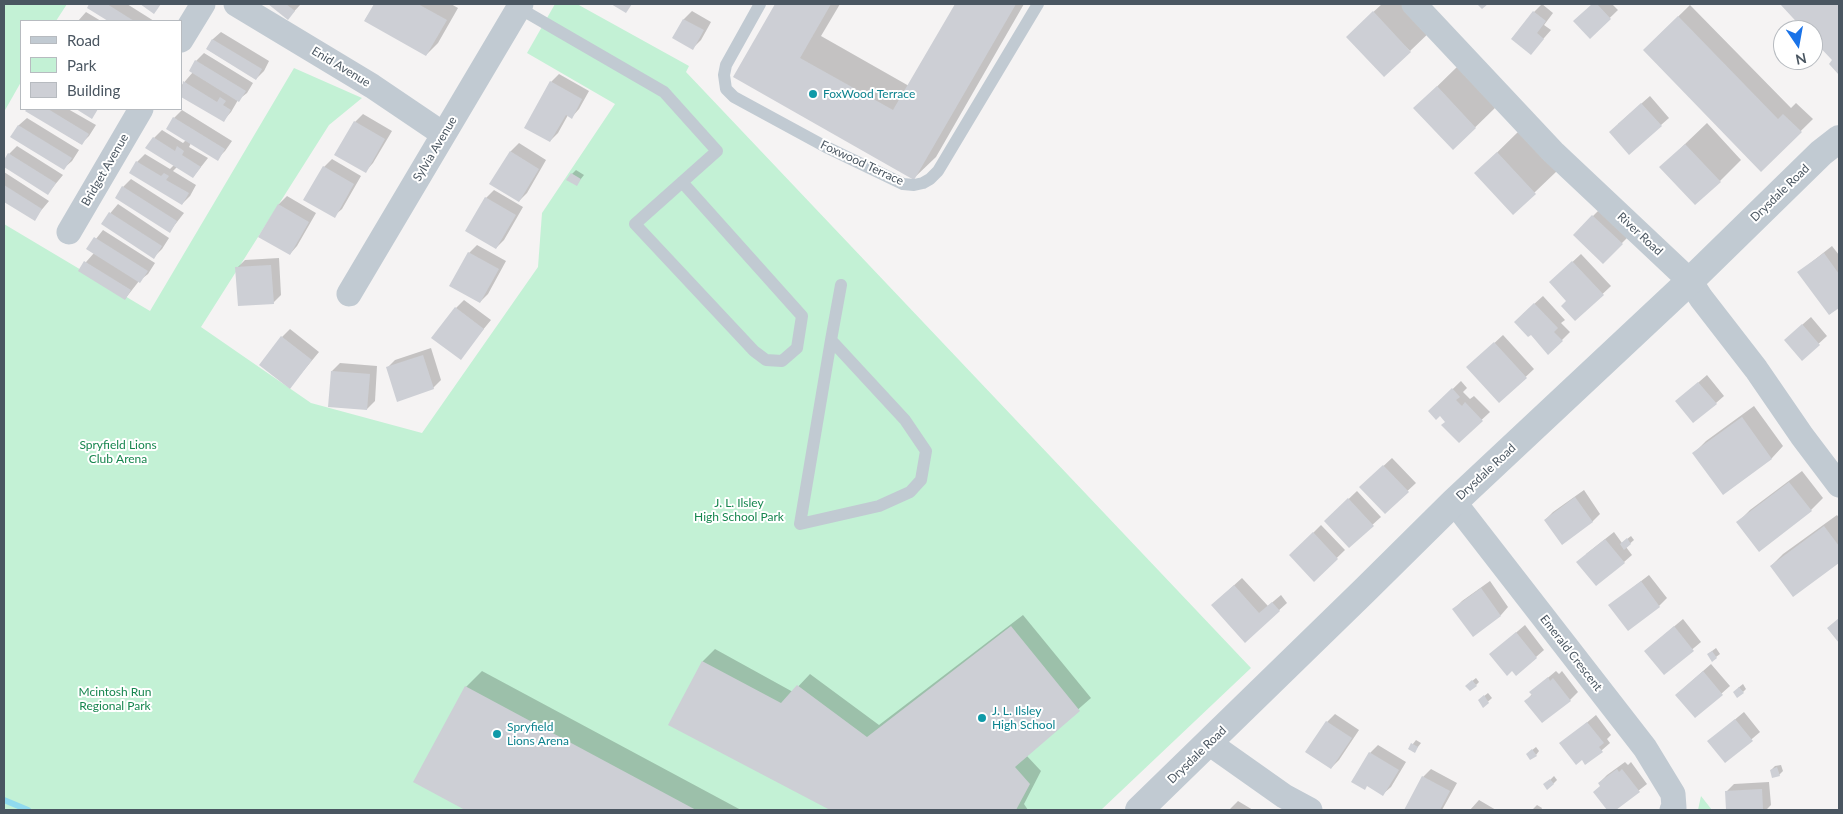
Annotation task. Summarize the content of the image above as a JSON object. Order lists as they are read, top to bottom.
{
  "streets": {
    "street": [
      "Enid Avenue",
      "Sylvia Avenue",
      "Bridget Avenue",
      "Drysdale Road",
      "River Road",
      "Emerald Crescent"
    ],
    "lane": ["Foxwood Terrace"]
  },
  "crossings": [
    ["Enid Avenue", "Sylvia Avenue"],
    ["Drysdale Road", "River Road"],
    ["Drysdale Road", "Emerald Crescent"]
  ],
  "parks": ["Spryfield Lions Club Arena", "J. L. Ilsley High School Park", "Mcintosh Run Regional Park"],
  "places": ["FoxWood Terrace", "J. L. Ilsley High School", "Spryfield Lions Arena"],
  "legend": ["Road", "Park", "Building"],
  "north": "bottom"
}
